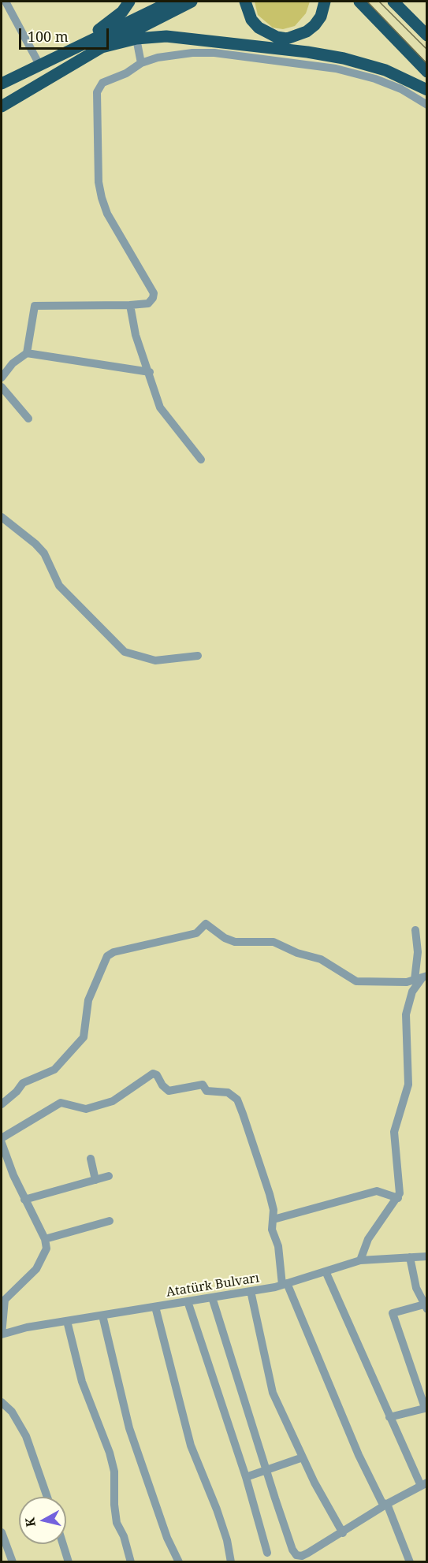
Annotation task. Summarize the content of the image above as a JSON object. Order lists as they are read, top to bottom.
{
  "streets": {
    "street": ["Atatürk Bulvarı"]
  },
  "scale_bar": "100 m",
  "north": "left"
}
